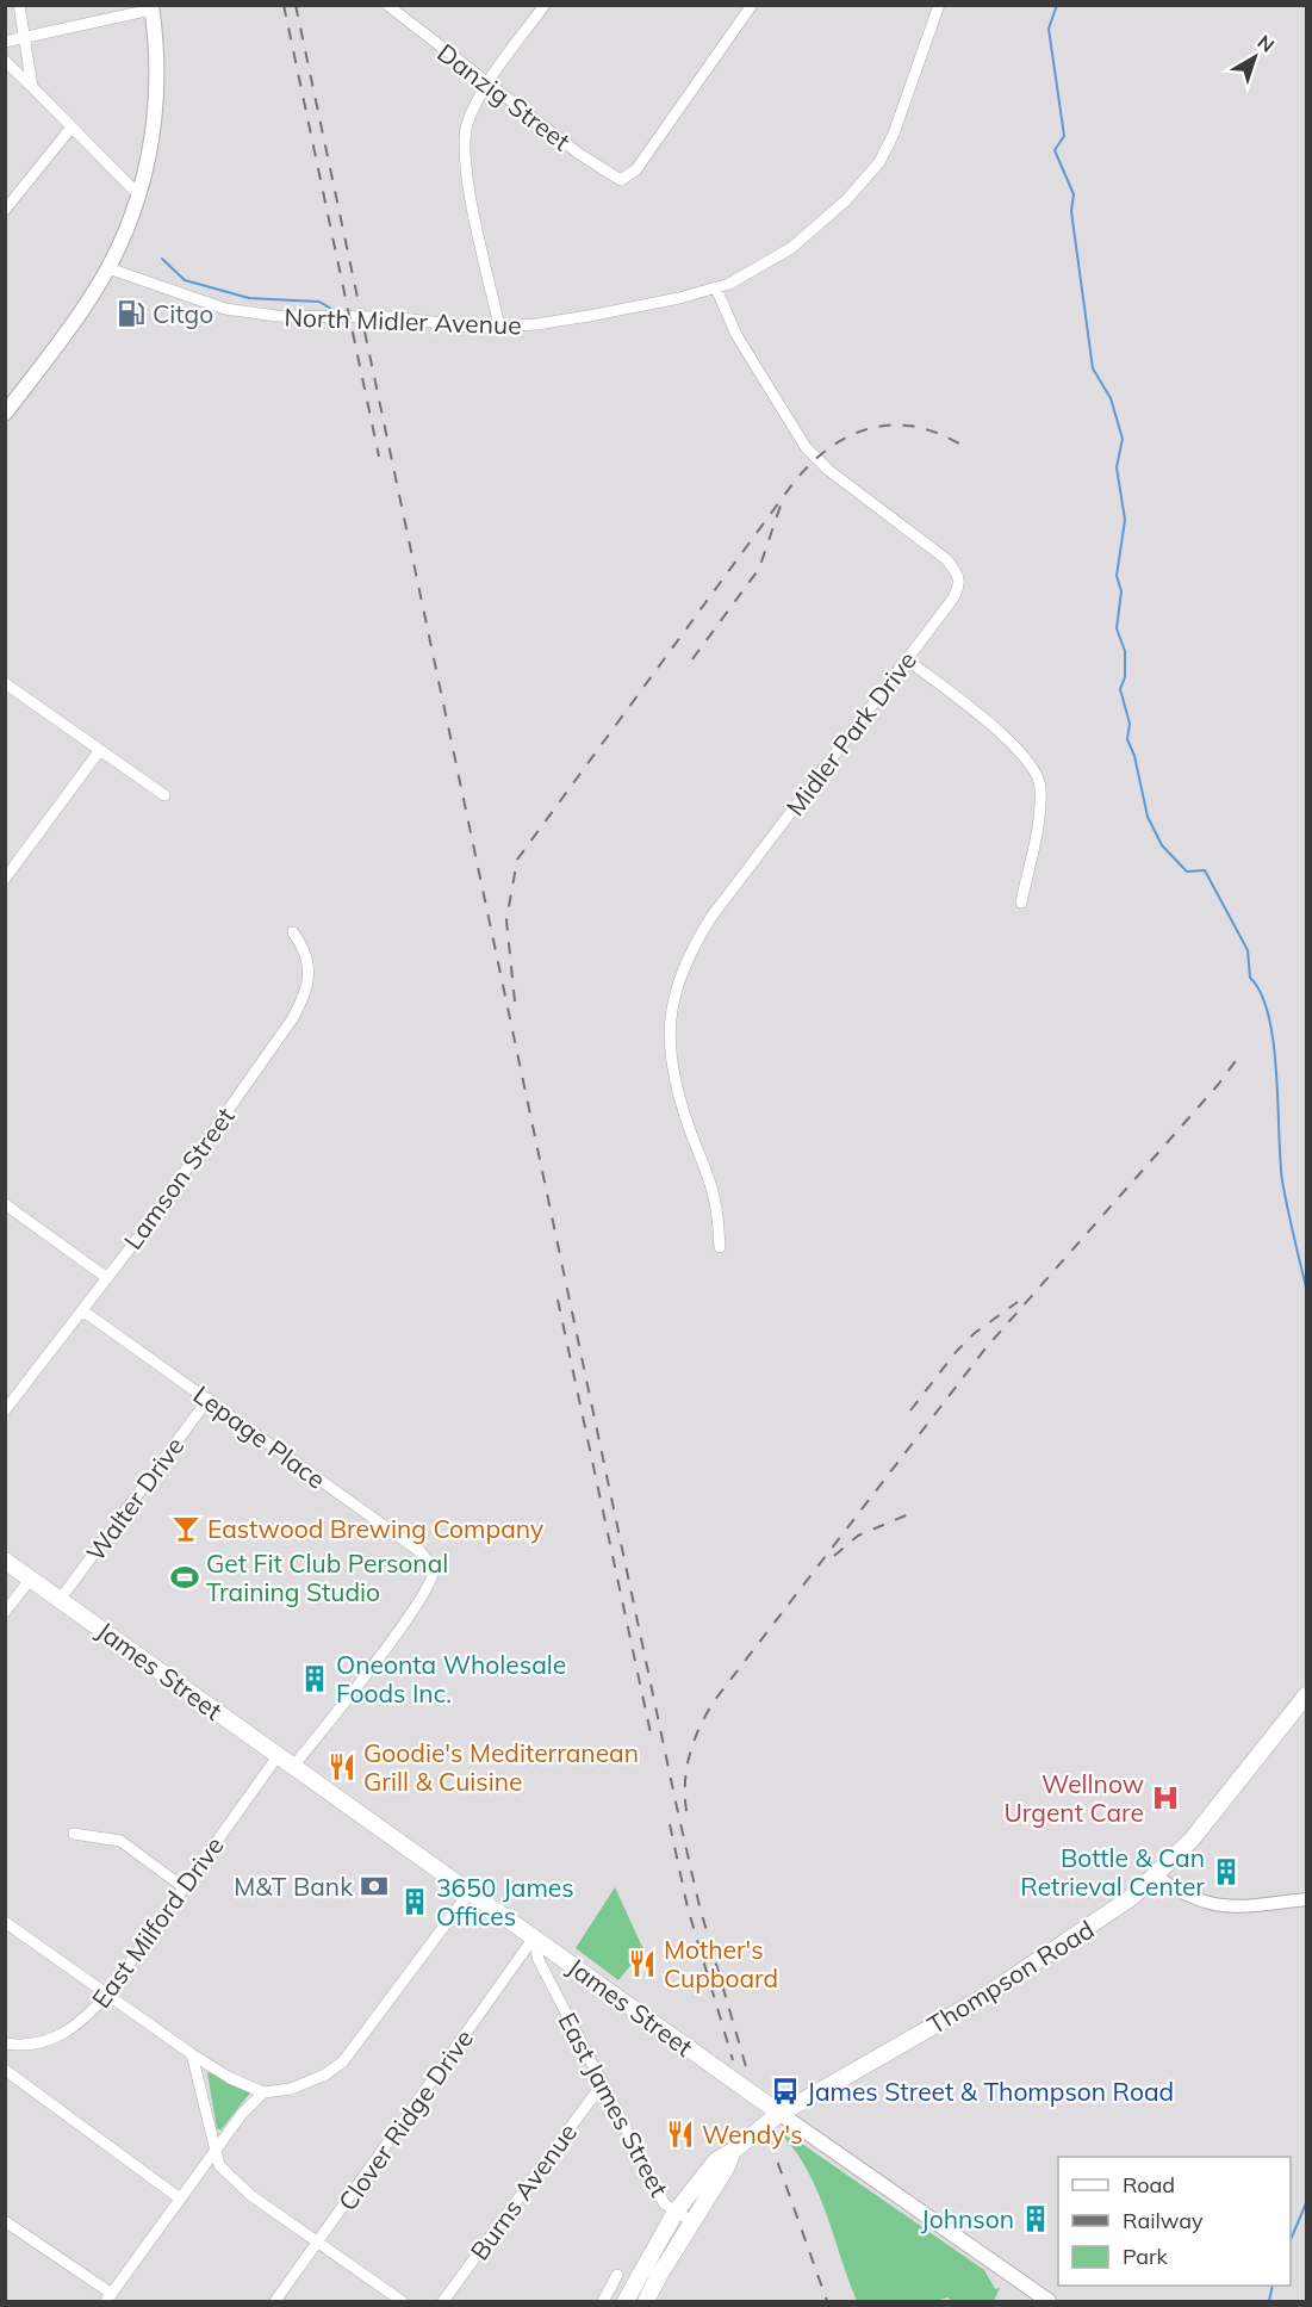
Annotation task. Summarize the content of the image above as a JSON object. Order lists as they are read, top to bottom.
{
  "streets": {
    "main road": ["James Street", "Thompson Road"],
    "street": [
      "Danzig Street",
      "North Midler Avenue",
      "Midler Park Drive",
      "Lamson Street",
      "Lepage Place",
      "Walter Drive",
      "East Milford Drive",
      "East James Street",
      "Clover Ridge Drive",
      "Burns Avenue"
    ]
  },
  "crossings": [
    ["North Midler Avenue", "Midler Park Drive"],
    ["Lamson Street", "Lepage Place"],
    ["Lepage Place", "Walter Drive"],
    ["Lepage Place", "James Street"],
    ["Walter Drive", "James Street"],
    ["James Street", "East Milford Drive"],
    ["James Street", "Thompson Road"],
    ["James Street", "East James Street"],
    ["James Street", "Clover Ridge Drive"],
    ["Thompson Road", "East James Street"],
    ["East James Street", "Clover Ridge Drive"],
    ["East James Street", "Burns Avenue"]
  ],
  "places": {
    "fuel station": ["Citgo"],
    "bar": ["Eastwood Brewing Company"],
    "sports": ["Get Fit Club Personal Training Studio"],
    "building": [
      "Oneonta Wholesale Foods Inc.",
      "Bottle & Can Retrieval Center",
      "3650 James Offices",
      "Johnson"
    ],
    "restaurant": ["Goodie's Mediterranean Grill & Cuisine", "Mother's Cupboard", "Wendy's"],
    "hospital": ["Wellnow Urgent Care"],
    "bank": ["M&T Bank"],
    "bus stop": ["James Street & Thompson Road"]
  },
  "legend": ["Road", "Railway", "Park"],
  "north": "top right"
}
